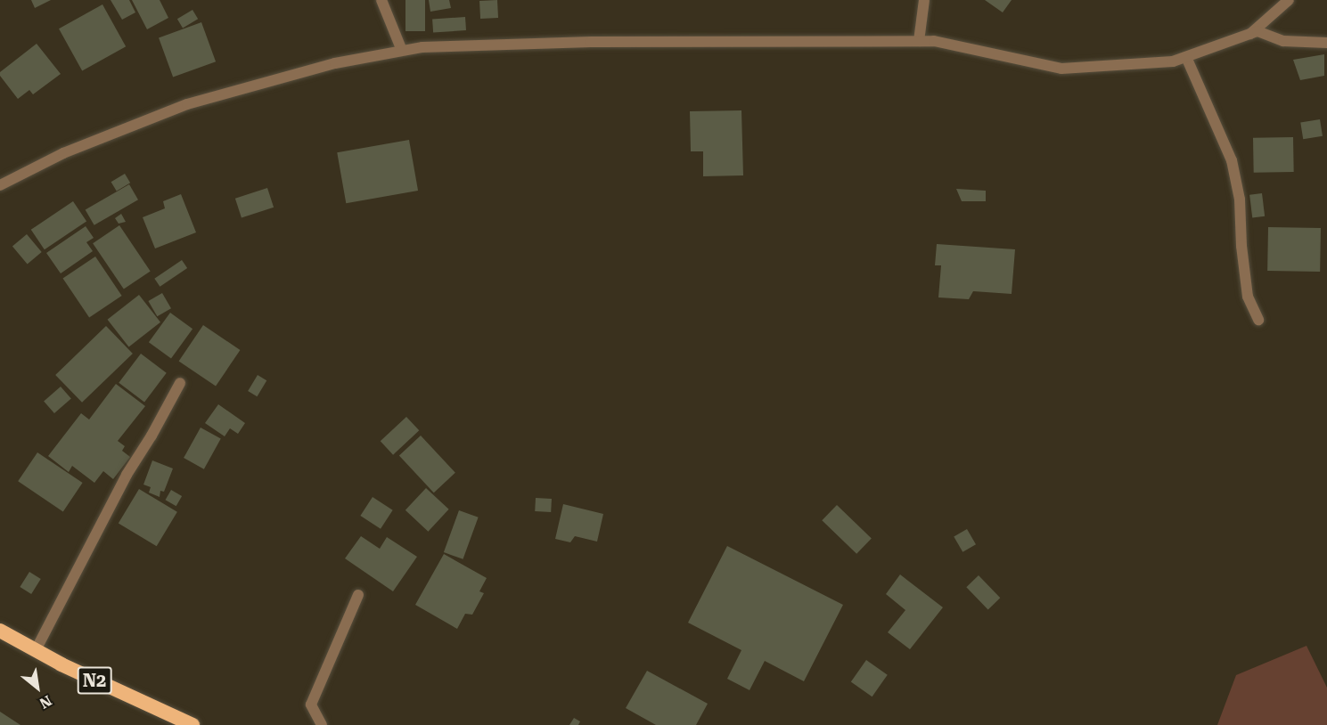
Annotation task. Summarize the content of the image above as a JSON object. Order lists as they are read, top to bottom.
{
  "streets": {
    "highway": ["N2"]
  },
  "north": "bottom right"
}
